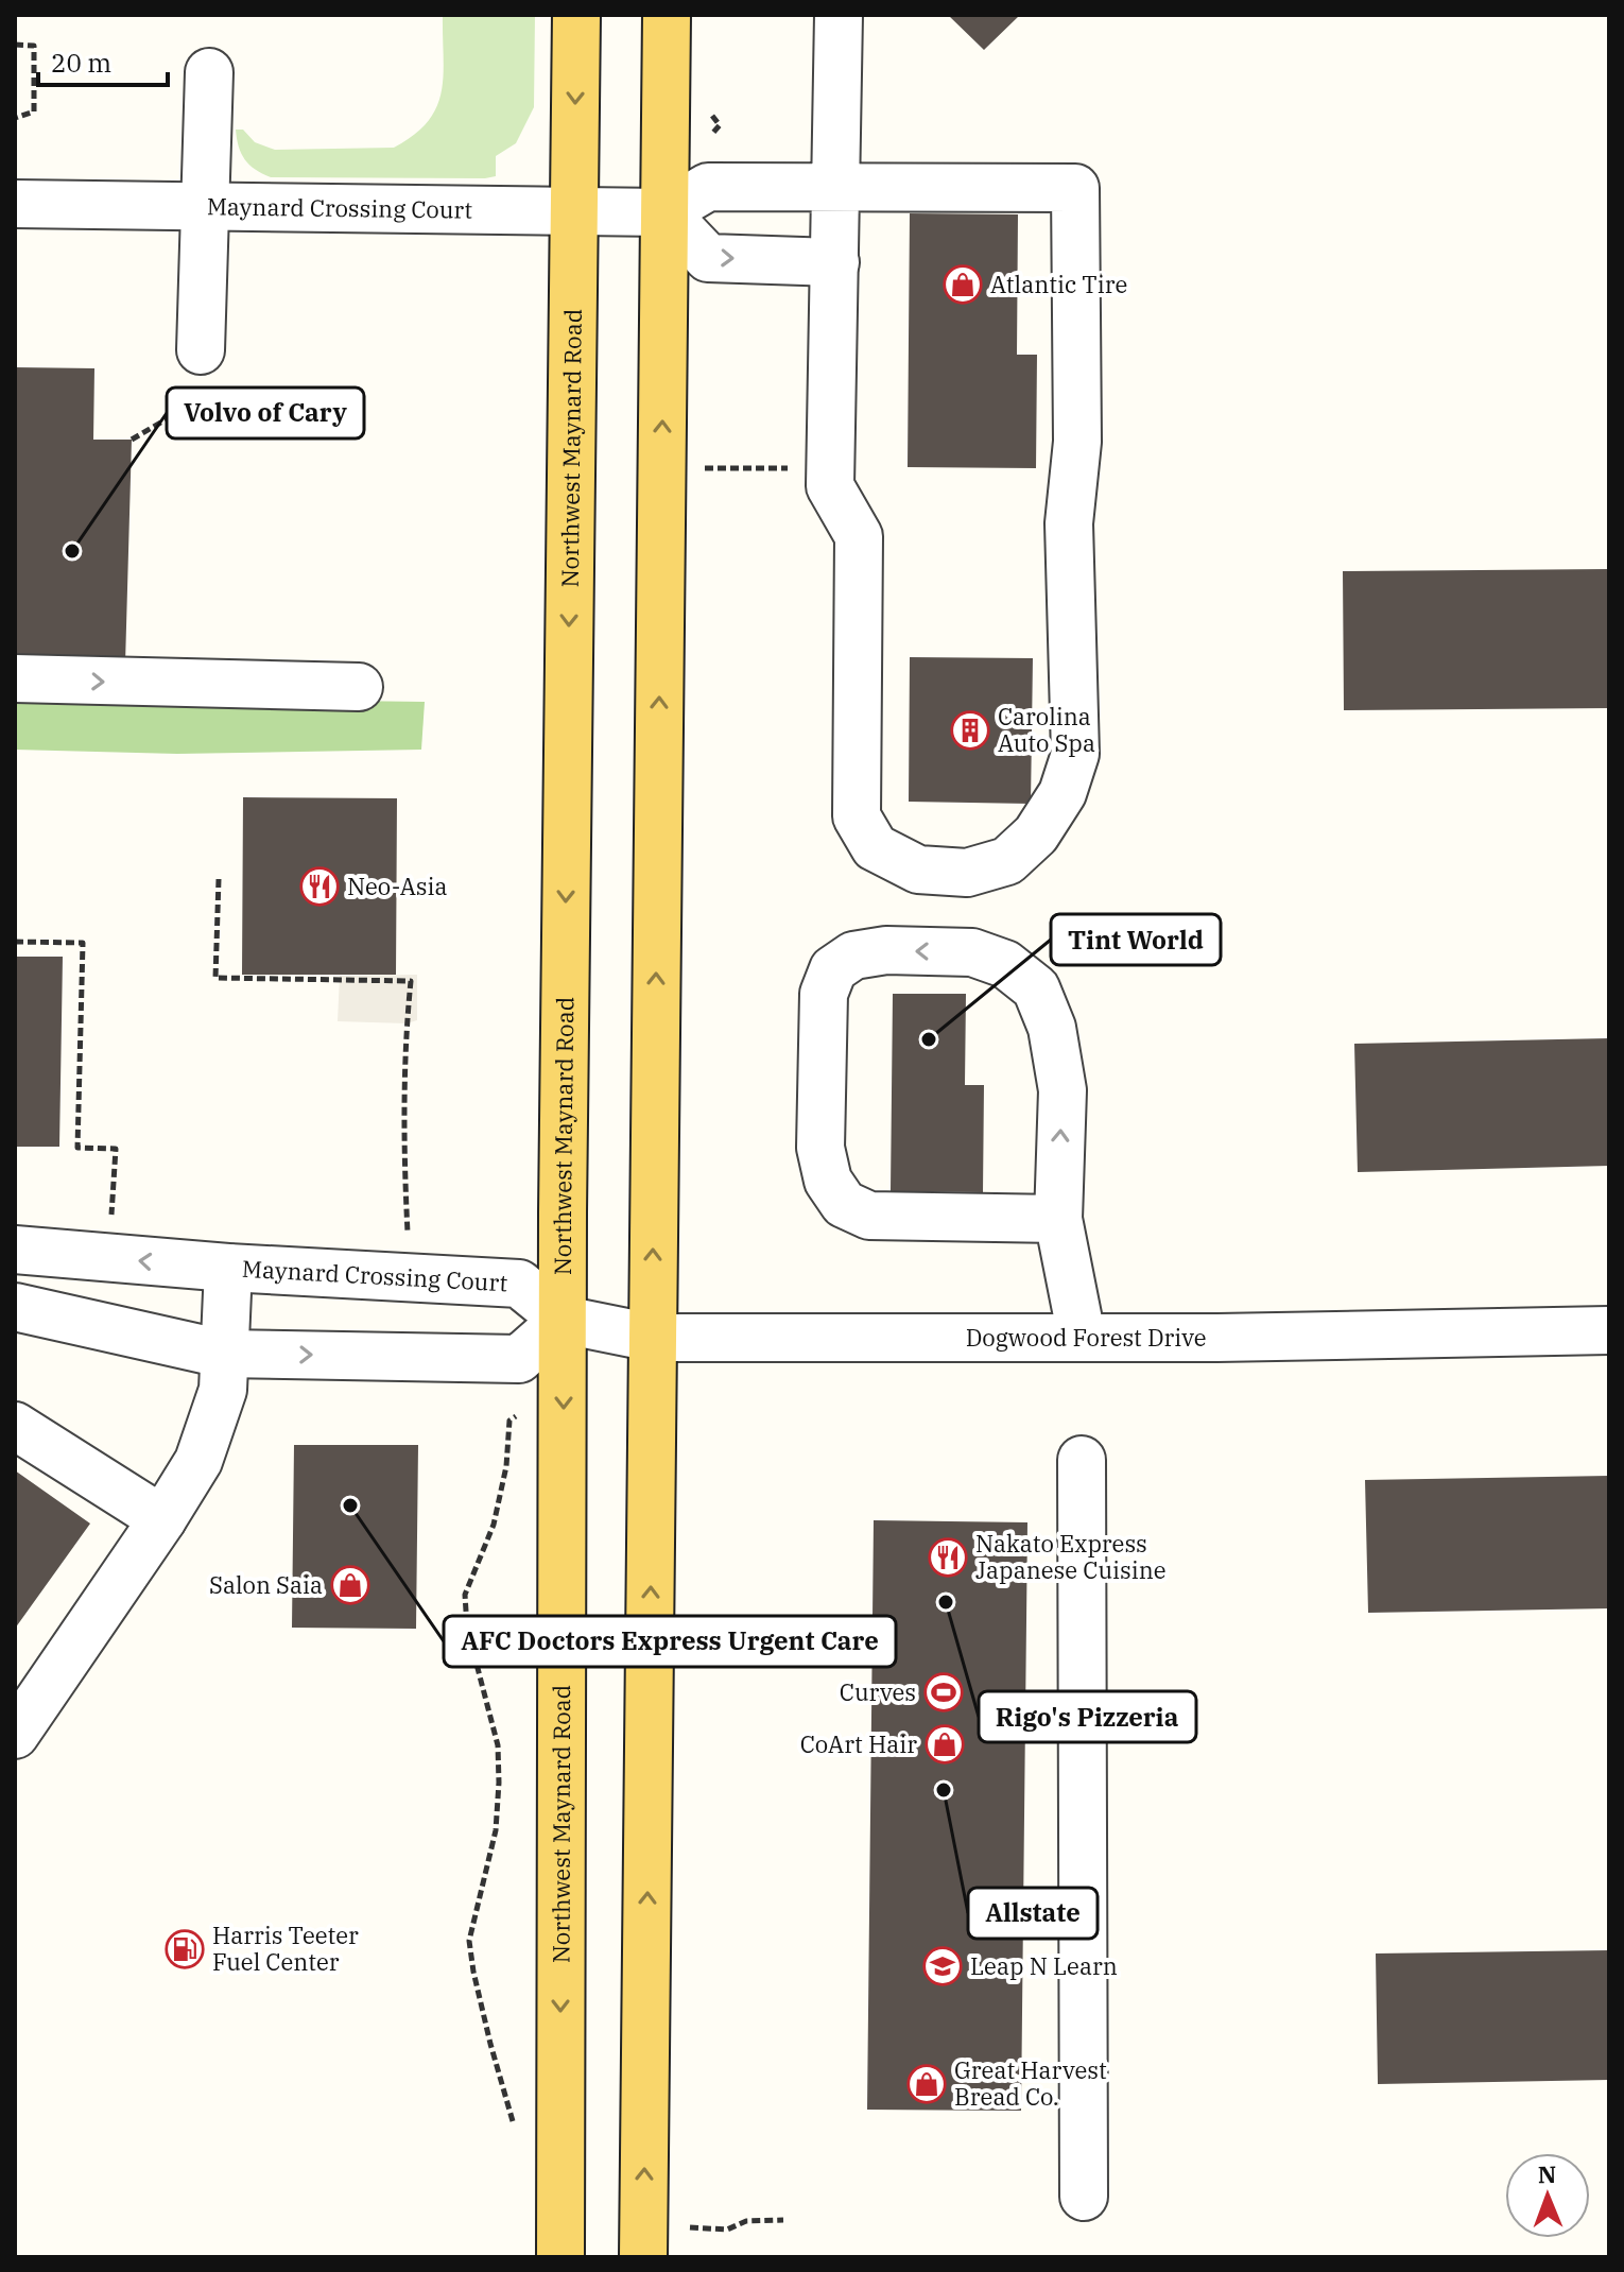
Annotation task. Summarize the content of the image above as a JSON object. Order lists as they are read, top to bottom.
{
  "streets": {
    "main road": ["Northwest Maynard Road"],
    "street": ["Maynard Crossing Court", "Dogwood Forest Drive"]
  },
  "crossings": [
    ["Maynard Crossing Court", "Northwest Maynard Road"],
    ["Maynard Crossing Court", "Dogwood Forest Drive"],
    ["Northwest Maynard Road", "Dogwood Forest Drive"]
  ],
  "places": {
    "shop": [
      "Atlantic Tire",
      "Salon Saia",
      "CoArt Hair",
      "Great Harvest Bread Co."
    ],
    "other": [
      "Volvo of Cary",
      "Tint World",
      "AFC Doctors Express Urgent Care",
      "Rigo's Pizzeria",
      "Allstate"
    ],
    "building": ["Carolina Auto Spa"],
    "restaurant": ["Neo-Asia", "Nakato Express Japanese Cuisine"],
    "sports": ["Curves"],
    "fuel station": ["Harris Teeter Fuel Center"],
    "school or university": ["Leap N Learn"]
  },
  "scale_bar": "20 m",
  "north": "top"
}
